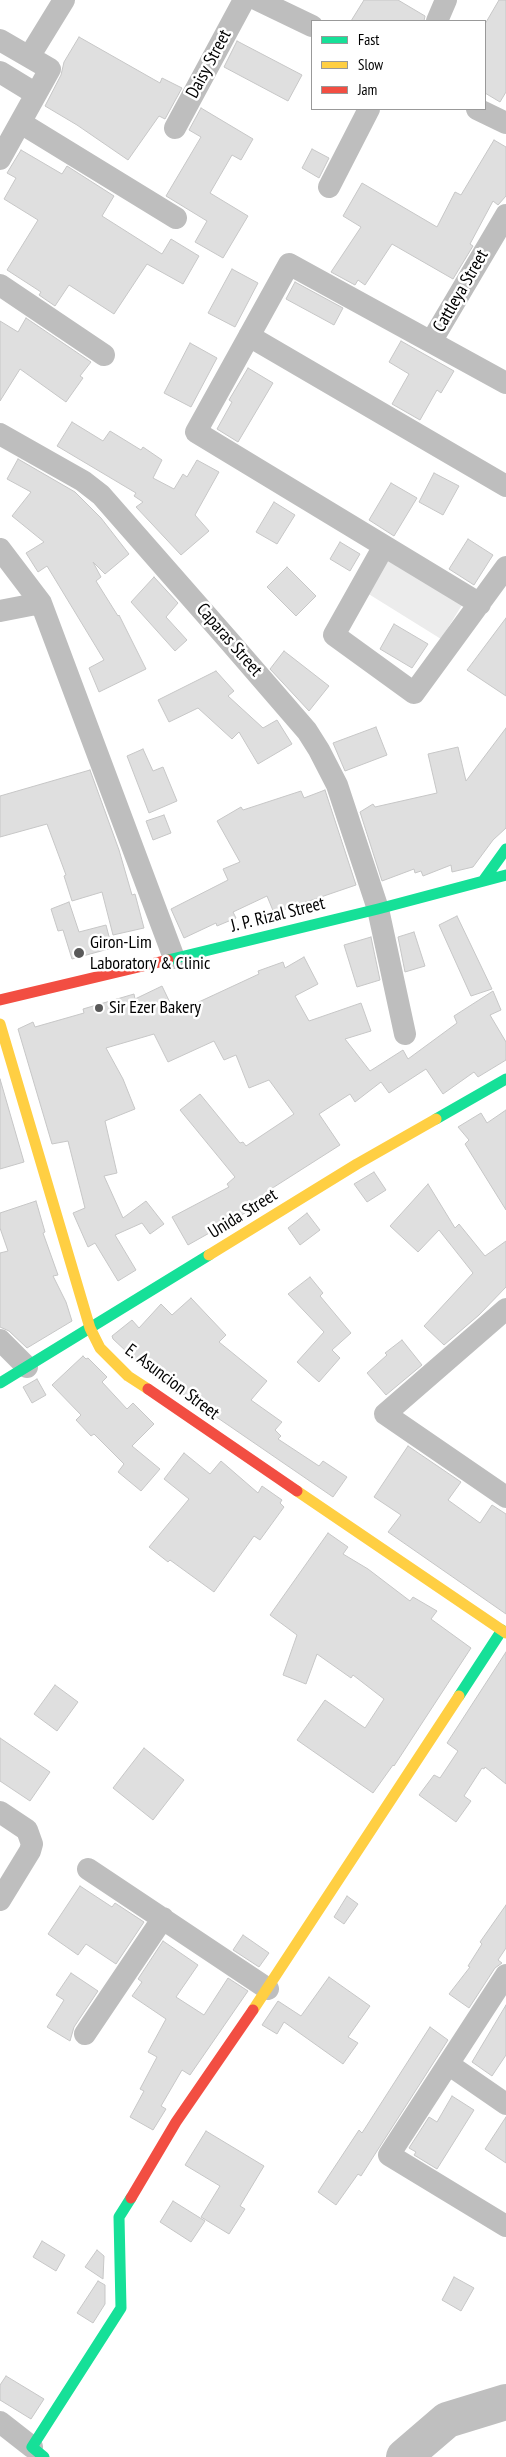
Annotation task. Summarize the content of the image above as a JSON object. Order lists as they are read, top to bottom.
{
  "streets": {
    "street": [
      "Daisy Street",
      "Cattleya Street",
      "Caparas Street",
      "J. P. Rizal Street",
      "Unida Street",
      "E. Asuncion Street"
    ]
  },
  "crossings": [
    ["Caparas Street", "J. P. Rizal Street"],
    ["Unida Street", "E. Asuncion Street"]
  ],
  "places": ["Giron-Lim Laboratory & Clinic", "Sir Ezer Bakery"],
  "legend": ["Fast", "Slow", "Jam"]
}
